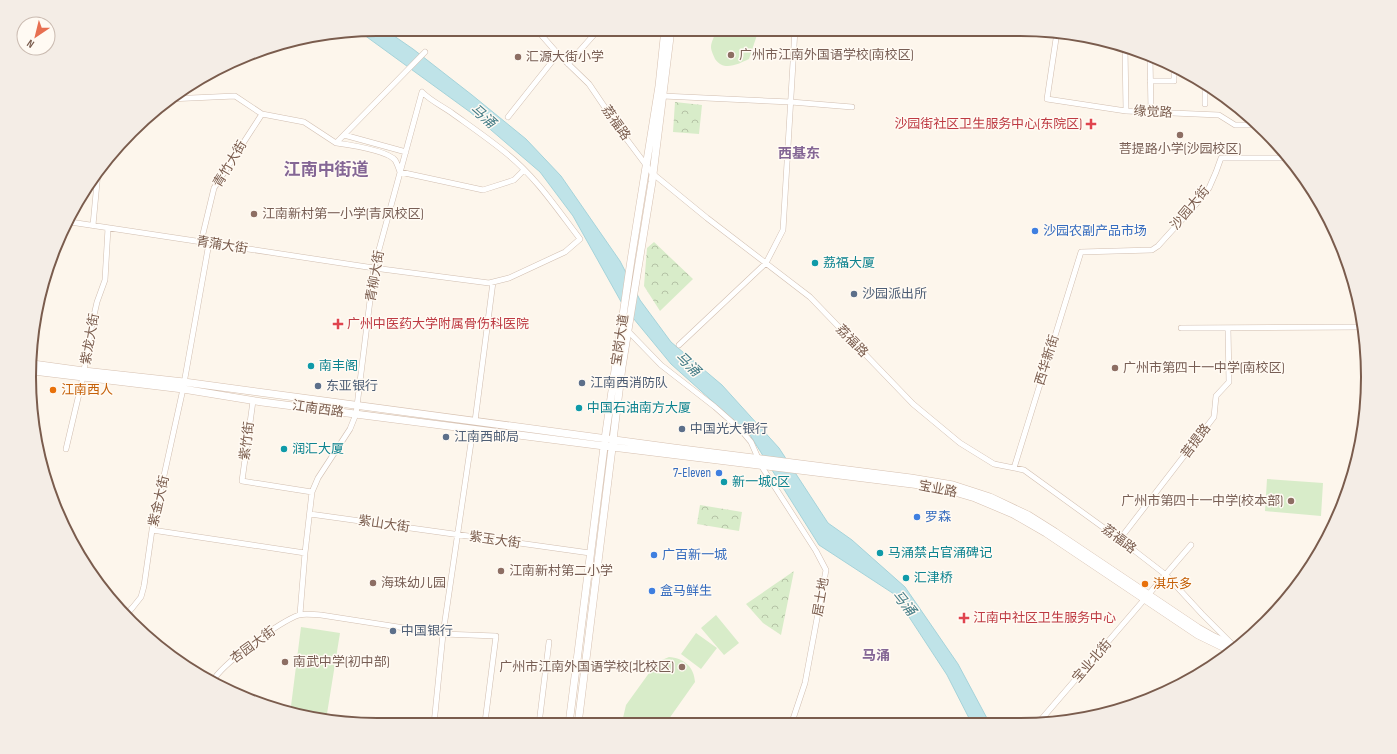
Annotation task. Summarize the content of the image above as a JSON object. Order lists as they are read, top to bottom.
{
  "streets": {
    "main road": ["宝岗大道", "江南西路", "宝业路"],
    "street": [
      "缘觉路",
      "荔福路",
      "青竹大街",
      "沙园大街",
      "青蒲大街",
      "青柳大街",
      "紫龙大街",
      "西华新街",
      "紫竹街",
      "菩提路",
      "紫金大街",
      "紫山大街",
      "紫玉大街",
      "居士地",
      "杏园大街",
      "宝业北街"
    ]
  },
  "crossings": [
    ["荔福路", "宝岗大道"],
    ["荔福路", "西华新街"],
    ["荔福路", "菩提路"],
    ["荔福路", "宝业北街"],
    ["青竹大街", "青蒲大街"],
    ["沙园大街", "西华新街"],
    ["青蒲大街", "青柳大街"],
    ["青蒲大街", "紫龙大街"],
    ["宝岗大道", "江南西路"],
    ["宝岗大道", "宝业路"],
    ["宝岗大道", "紫玉大街"],
    ["宝岗大道", "居士地"],
    ["江南西路", "紫竹街"],
    ["江南西路", "宝业路"],
    ["江南西路", "紫金大街"],
    ["江南西路", "紫玉大街"],
    ["宝业路", "居士地"],
    ["宝业路", "宝业北街"],
    ["紫山大街", "紫玉大街"]
  ],
  "districts": ["西基东", "江南中街道", "马涌"],
  "water": ["马涌"],
  "places": {
    "other": [
      "广州市江南外国语学校(南校区)",
      "汇源大街小学",
      "菩提路小学(沙园校区)",
      "江南新村第一小学(青凤校区)",
      "沙园农副产品市场",
      "荔福大厦",
      "沙园派出所",
      "南丰阁",
      "广州市第四十一中学(南校区)",
      "江南西消防队",
      "东亚银行",
      "江南西人",
      "中国石油南方大厦",
      "中国光大银行",
      "江南西邮局",
      "润汇大厦",
      "7-Eleven",
      "新一城C区",
      "广州市第四十一中学(校本部)",
      "罗森",
      "马涌禁占官涌碑记",
      "广百新一城",
      "江南新村第二小学",
      "汇津桥",
      "海珠幼儿园",
      "淇乐多",
      "盒马鲜生",
      "中国银行",
      "南武中学(初中部)",
      "广州市江南外国语学校(北校区)"
    ],
    "health": ["沙园街社区卫生服务中心(东院区)", "广州中医药大学附属骨伤科医院", "江南中社区卫生服务中心"]
  },
  "north": "bottom left"
}
